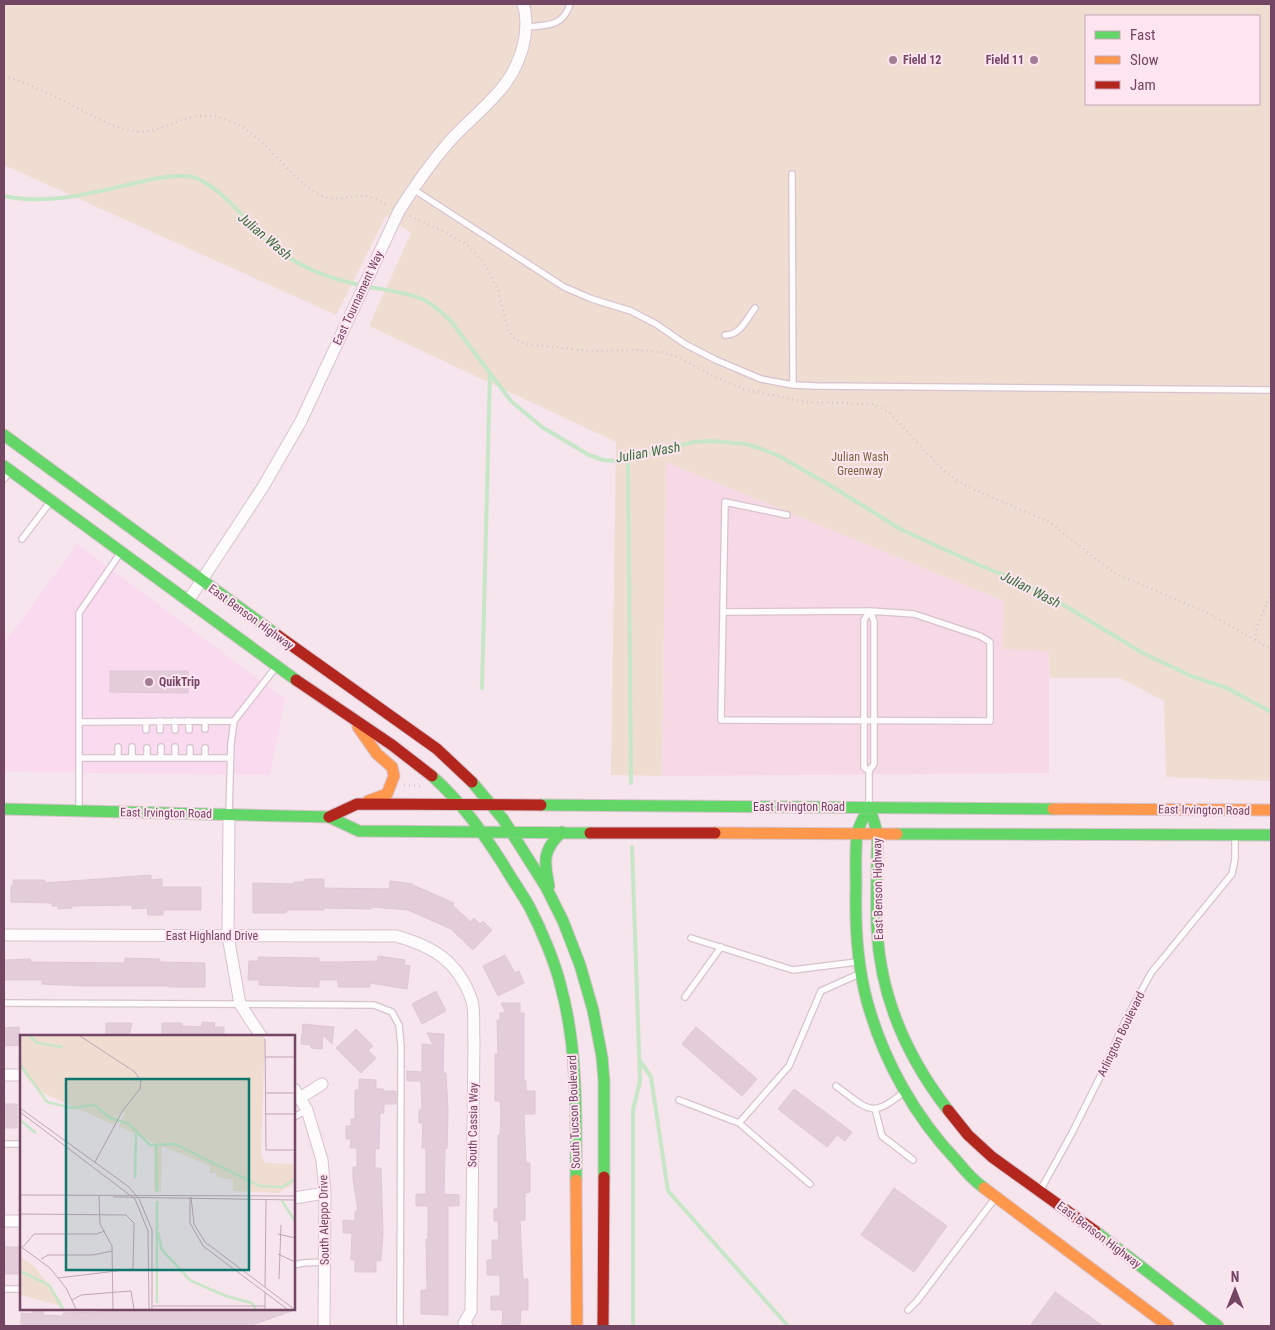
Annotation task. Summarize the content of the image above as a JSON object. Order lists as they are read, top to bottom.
{
  "streets": {
    "main road": ["East Benson Highway", "East Irvington Road", "South Tucson Boulevard"],
    "street": [
      "East Tournament Way",
      "East Highland Drive",
      "South Cassia Way",
      "South Aleppo Drive"
    ],
    "lane": ["Arlington Boulevard"]
  },
  "crossings": [
    ["East Tournament Way", "East Benson Highway"],
    ["East Benson Highway", "East Irvington Road"],
    ["East Benson Highway", "Arlington Boulevard"],
    ["East Benson Highway", "South Tucson Boulevard"],
    ["East Irvington Road", "Arlington Boulevard"],
    ["East Irvington Road", "South Tucson Boulevard"],
    ["East Highland Drive", "South Cassia Way"]
  ],
  "water": ["Julian Wash"],
  "parks": ["Julian Wash Greenway"],
  "places": ["Field 12", "Field 11", "QuikTrip"],
  "legend": ["Fast", "Slow", "Jam"],
  "north": "top"
}
